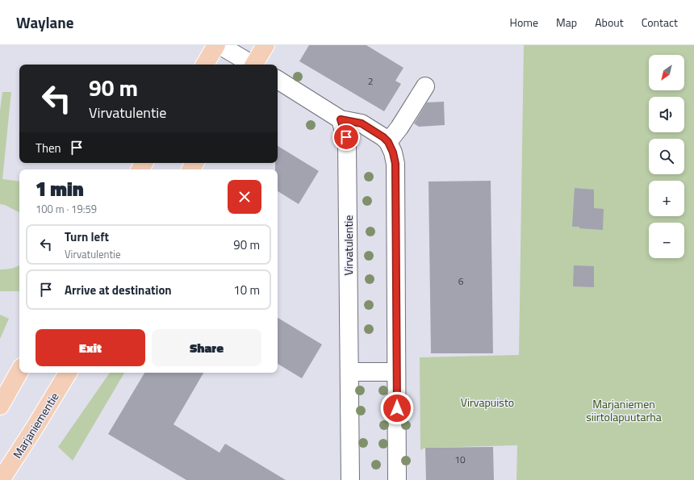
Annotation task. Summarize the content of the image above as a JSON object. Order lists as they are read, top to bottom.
{
  "streets": {
    "main road": ["Marjaniementie"],
    "street": ["Virvatulentie"]
  },
  "parks": ["Virvapuisto", "Marjaniemen siirtolapuutarha"],
  "house_numbers": ["2", "6", "10"],
  "north": "bottom left",
  "page": {
    "header": "Waylane",
    "nav": [
      "Home",
      "Map",
      "About",
      "Contact"
    ],
    "map_buttons": ["+", "−"],
    "turn": ["90 m", "Virvatulentie"],
    "then": "Then",
    "heading": ["1 min", "100 m · 19:59"],
    "list": [
      {
        "name": "Turn left",
        "note": "Virvatulentie",
        "value": "90 m"
      },
      {
        "name": "Arrive at destination",
        "value": "10 m"
      }
    ],
    "buttons": ["Exit", "Share"]
  }
}
